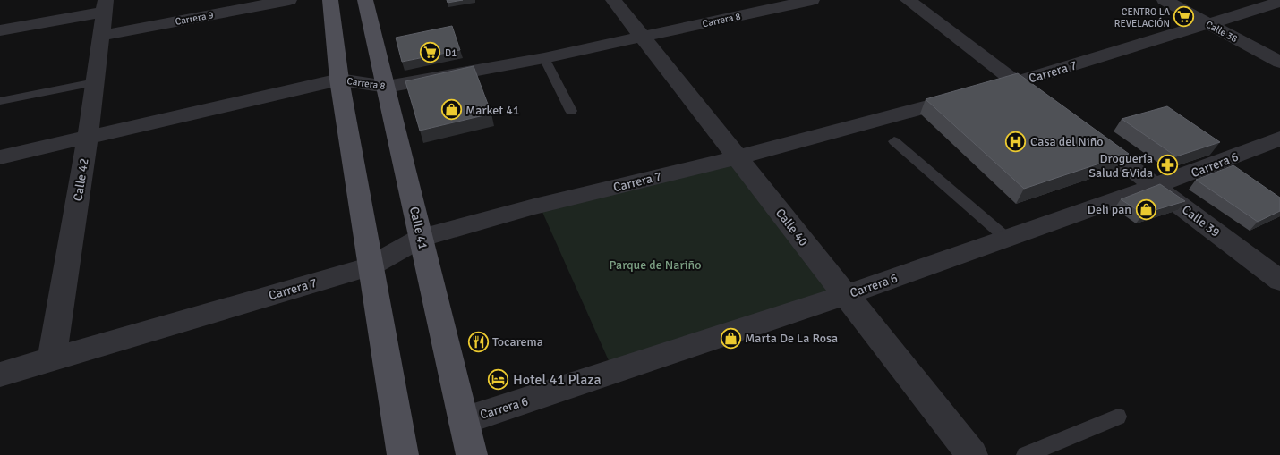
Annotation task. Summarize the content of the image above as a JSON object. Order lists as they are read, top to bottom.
{
  "streets": {
    "main road": ["Calle 41"],
    "street": [
      "Carrera 9",
      "Carrera 8",
      "Calle 38",
      "Carrera 7",
      "Carrera 6",
      "Calle 42",
      "Calle 39",
      "Calle 40"
    ]
  },
  "crossings": [
    ["Carrera 9", "Calle 42"],
    ["Carrera 8", "Calle 42"],
    ["Carrera 8", "Calle 40"],
    ["Carrera 8", "Calle 41"],
    ["Calle 38", "Carrera 7"],
    ["Carrera 7", "Calle 42"],
    ["Carrera 7", "Calle 40"],
    ["Carrera 7", "Calle 41"],
    ["Carrera 6", "Calle 39"],
    ["Carrera 6", "Calle 40"],
    ["Carrera 6", "Calle 41"]
  ],
  "parks": ["Parque de Nariño"],
  "places": {
    "supermarket": ["CENTRO LA REVELACIÓN", "D1"],
    "shop": ["Market 41", "Deli pan", "Marta De La Rosa"],
    "hospital": ["Casa del Niño"],
    "pharmacy": ["Droguería Salud &Vida"],
    "restaurant": ["Tocarema"],
    "hotel": ["Hotel 41 Plaza"]
  }
}
